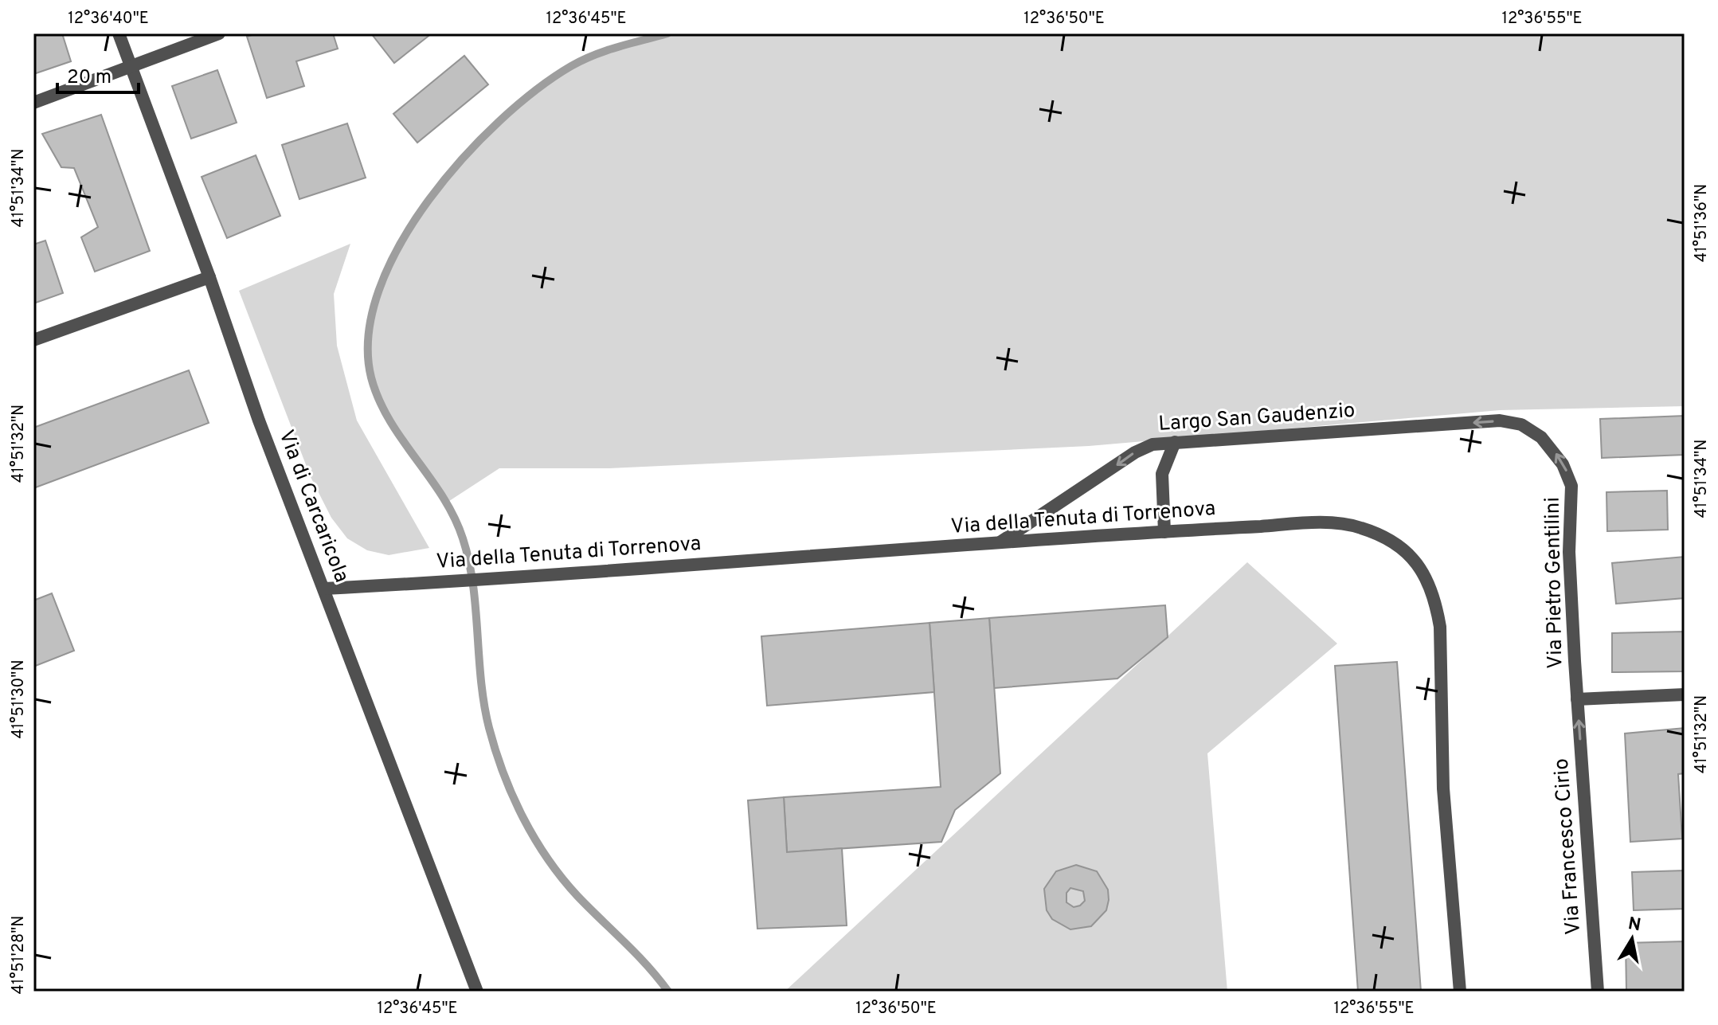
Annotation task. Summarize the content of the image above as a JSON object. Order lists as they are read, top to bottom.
{
  "streets": {
    "street": [
      "Largo San Gaudenzio",
      "Via di Carcaricola",
      "Via della Tenuta di Torrenova",
      "Via Pietro Gentilini",
      "Via Francesco Cirio"
    ]
  },
  "crossings": [
    ["Largo San Gaudenzio", "Via della Tenuta di Torrenova"],
    ["Largo San Gaudenzio", "Via Pietro Gentilini"],
    ["Via di Carcaricola", "Via della Tenuta di Torrenova"],
    ["Via Pietro Gentilini", "Via Francesco Cirio"]
  ],
  "one_way": ["Largo San Gaudenzio", "Via Pietro Gentilini", "Via Francesco Cirio"],
  "scale_bar": "20 m",
  "north": "top",
  "coordinates": [
    "12°36'40\"E",
    "12°36'45\"E",
    "12°36'50\"E",
    "12°36'55\"E",
    "41°51'34\"N",
    "41°51'36\"N",
    "41°51'32\"N",
    "41°51'30\"N",
    "41°51'28\"N"
  ]
}
